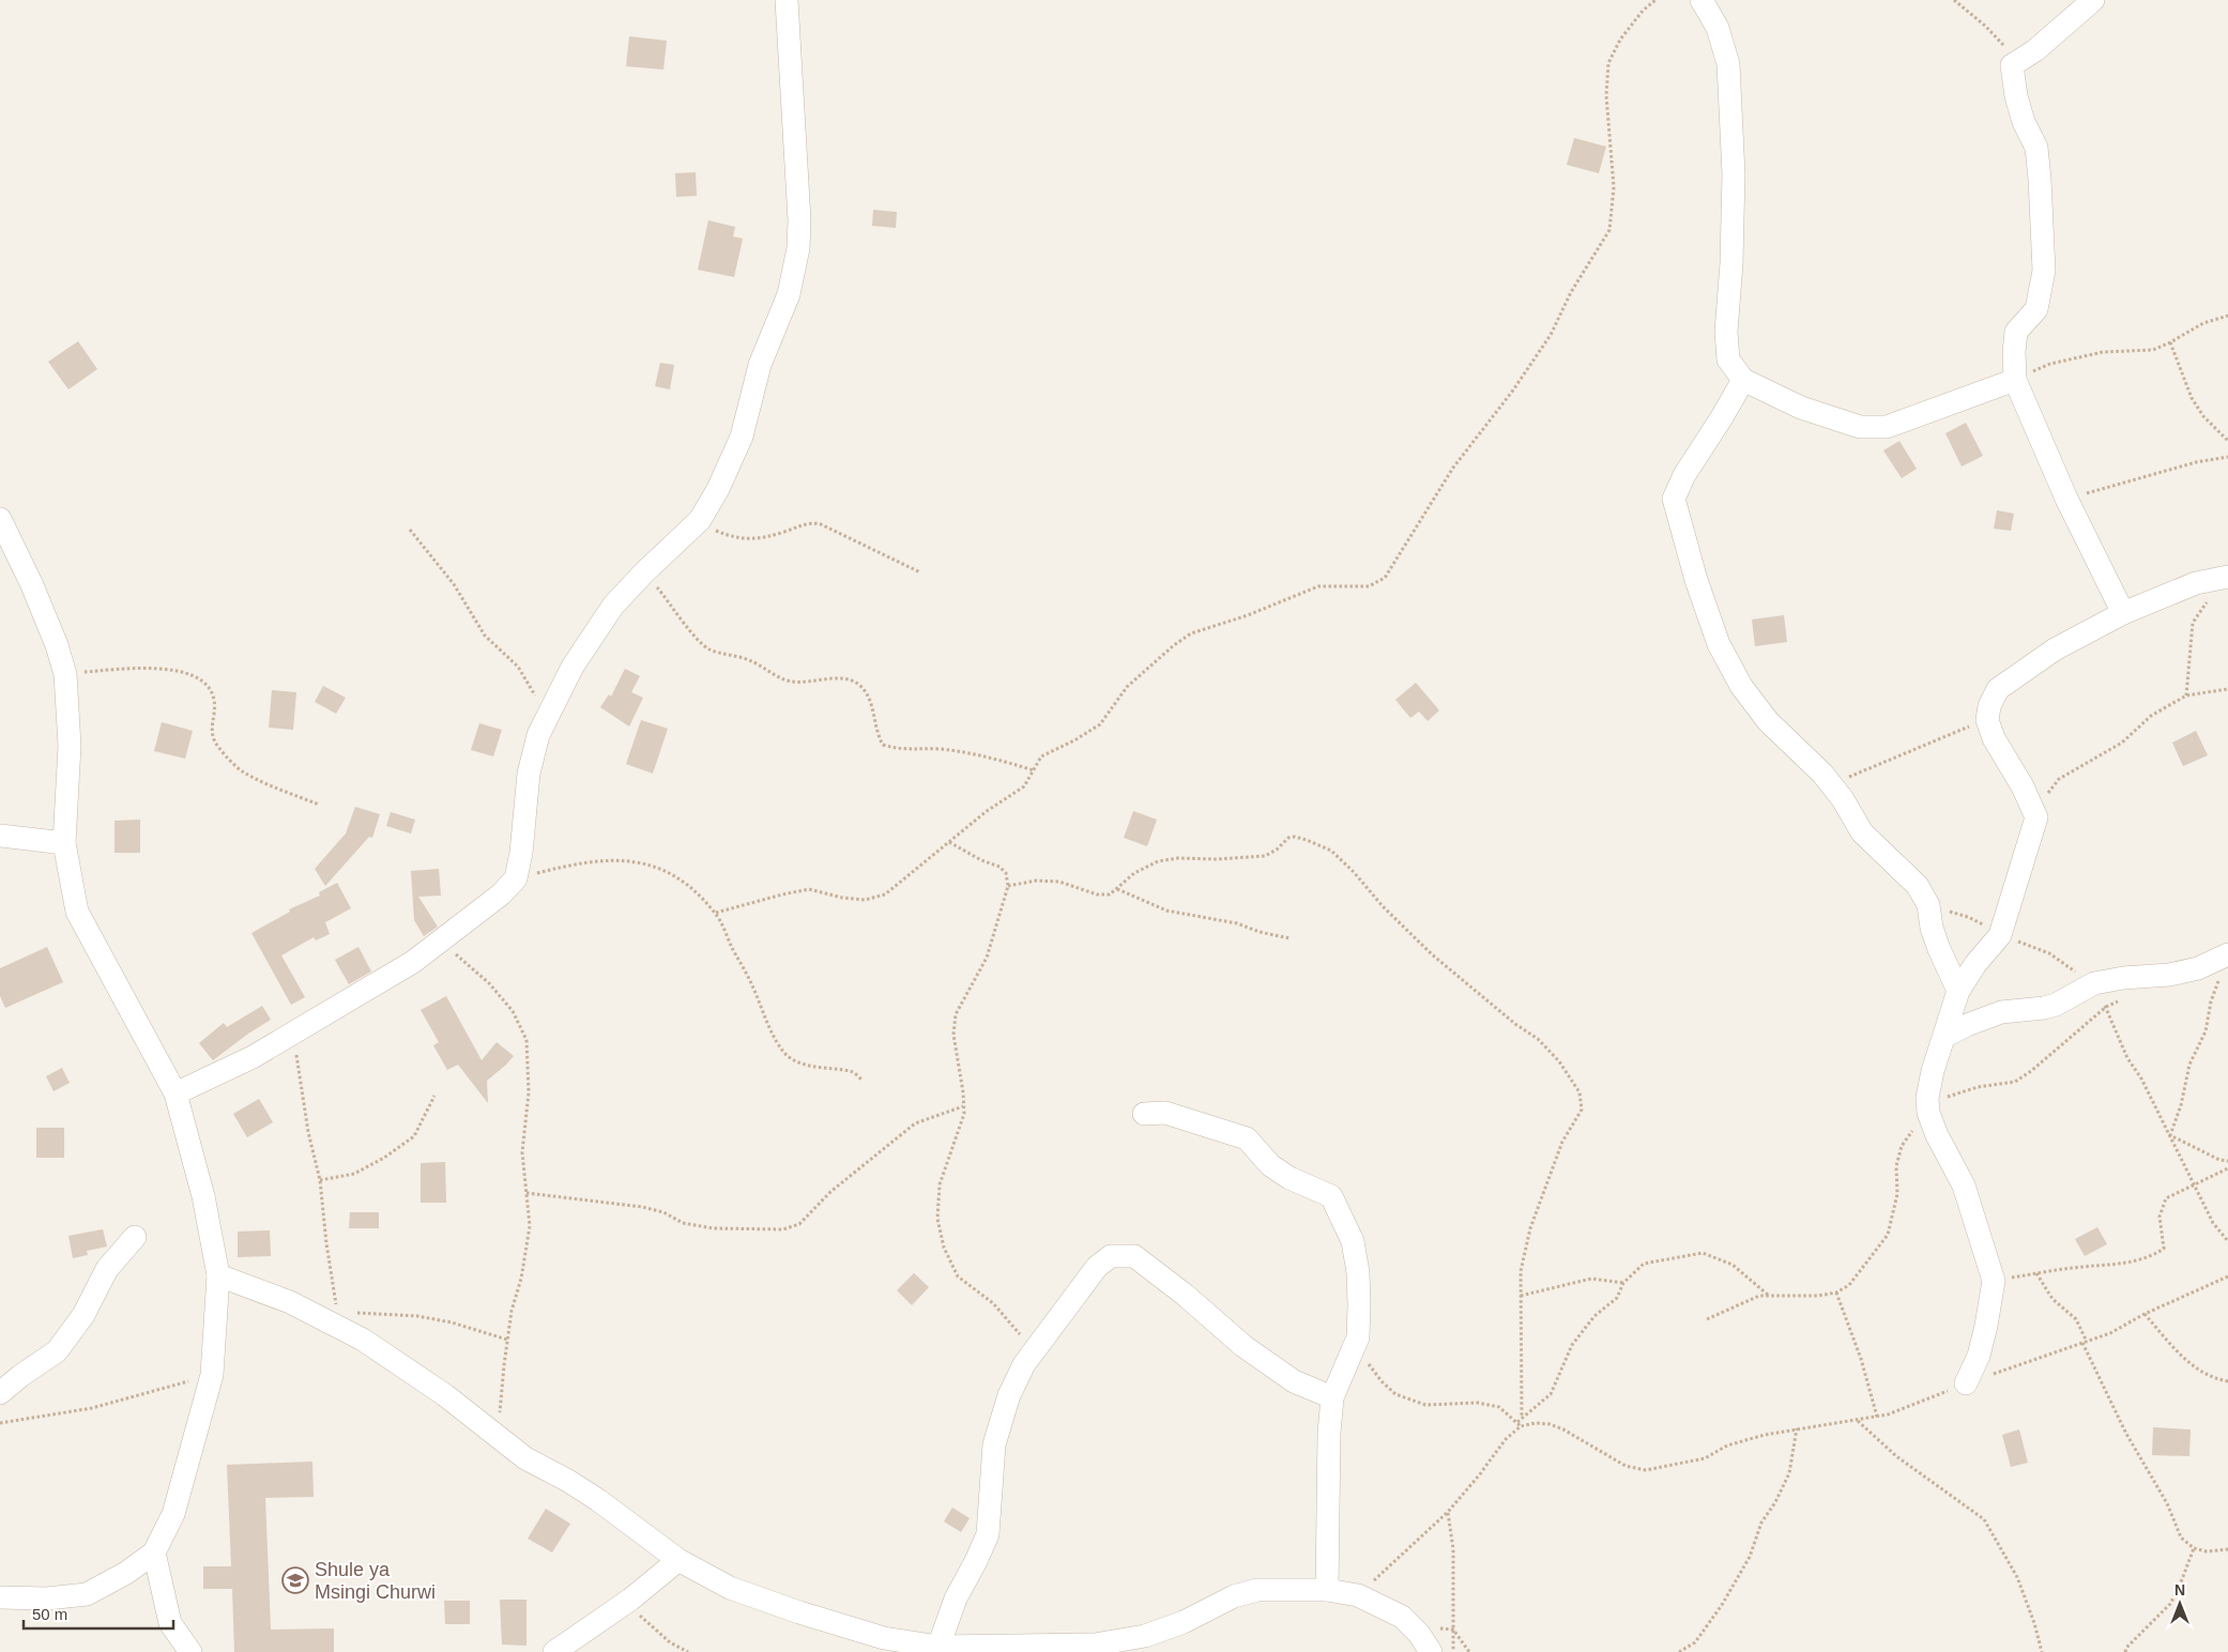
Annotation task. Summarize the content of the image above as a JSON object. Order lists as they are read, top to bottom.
{
  "places": {
    "school or university": ["Shule ya Msingi Churwi"]
  },
  "scale_bar": "50 m",
  "north": "top"
}
